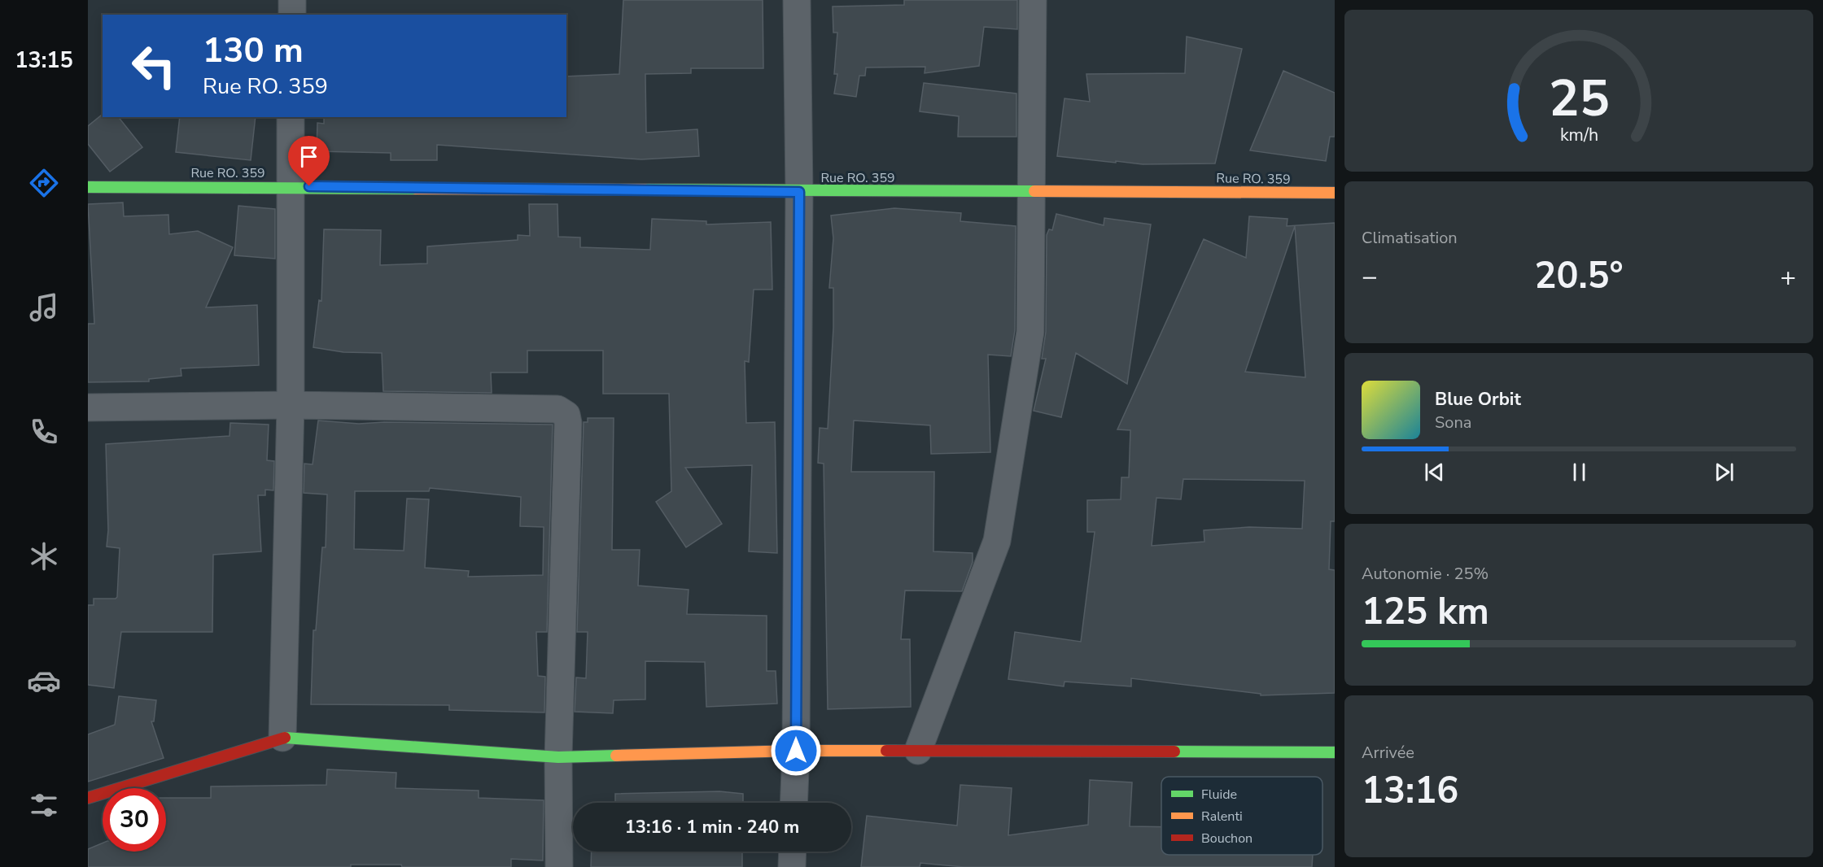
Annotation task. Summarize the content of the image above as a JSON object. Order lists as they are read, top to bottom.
{
  "streets": {
    "street": ["Rue RO. 359"]
  },
  "legend": ["Fluide", "Ralenti", "Bouchon"],
  "page": {
    "tabs": "13:15",
    "turn": ["130 m", "Rue RO. 359"],
    "tile": [
      "Climatisation",
      ["Autonomie · 25%", "125 km"],
      ["Arrivée", "13:16"]
    ],
    "heat": ["−", "20.5°", "+"],
    "song": ["Blue Orbit", "Sona"],
    "limit": "30",
    "trip": "13:16 · 1 min · 240 m",
    "gauge": ["25", "km/h"]
  }
}
